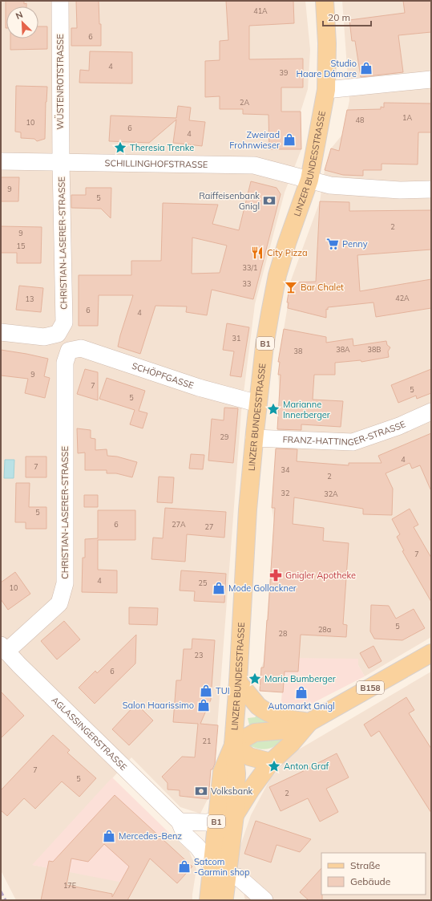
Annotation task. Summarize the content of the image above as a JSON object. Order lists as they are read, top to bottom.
{
  "streets": {
    "main road": ["LINZER BUNDESSTRASSE", "B1", "B158"],
    "street": [
      "WÜSTENROTSTRASSE",
      "SCHILLINGHOFSTRASSE",
      "CHRISTIAN-LASERER-STRASSE",
      "SCHÖPFGASSE",
      "FRANZ-HATTINGER-STRASSE",
      "AGLASSINGERSTRASSE"
    ]
  },
  "crossings": [
    ["WÜSTENROTSTRASSE", "SCHILLINGHOFSTRASSE"],
    ["WÜSTENROTSTRASSE", "CHRISTIAN-LASERER-STRASSE"],
    ["SCHILLINGHOFSTRASSE", "LINZER BUNDESSTRASSE"],
    ["SCHILLINGHOFSTRASSE", "CHRISTIAN-LASERER-STRASSE"],
    ["LINZER BUNDESSTRASSE", "SCHÖPFGASSE"],
    ["LINZER BUNDESSTRASSE", "FRANZ-HATTINGER-STRASSE"],
    ["LINZER BUNDESSTRASSE", "B158"],
    ["LINZER BUNDESSTRASSE", "AGLASSINGERSTRASSE"],
    ["CHRISTIAN-LASERER-STRASSE", "SCHÖPFGASSE"],
    ["CHRISTIAN-LASERER-STRASSE", "AGLASSINGERSTRASSE"]
  ],
  "places": {
    "shop": [
      "Studio Haare Dámare",
      "Zweirad Frohnwieser",
      "Mode Gollackner",
      "TUI",
      "Automarkt Gnigl",
      "Salon Haarissimo",
      "Mercedes-Benz",
      "Satcom -Garmin shop"
    ],
    "place": [
      "Theresia Trenke",
      "Marianne Innerberger",
      "Maria Bumberger",
      "Anton Graf"
    ],
    "bank": ["Raiffeisenbank Gnigl", "Volksbank"],
    "supermarket": ["Penny"],
    "restaurant": ["City Pizza"],
    "bar": ["Bar Chalet"],
    "pharmacy": ["Gnigler Apotheke"]
  },
  "house_numbers": [
    "41A",
    "6",
    "4",
    "39",
    "2A",
    "1A",
    "48",
    "10",
    "6",
    "4",
    "9",
    "5",
    "2",
    "9",
    "15",
    "33/1",
    "33",
    "42A",
    "13",
    "6",
    "4",
    "31",
    "38A",
    "38B",
    "38",
    "9",
    "7",
    "5",
    "5",
    "29",
    "4",
    "7",
    "34",
    "2",
    "32",
    "32A",
    "5",
    "6",
    "27A",
    "27",
    "7",
    "4",
    "25",
    "10",
    "5",
    "28a",
    "28",
    "23",
    "6",
    "21",
    "7",
    "5",
    "2",
    "17E"
  ],
  "legend": ["Straße", "Gebäude"],
  "scale_bar": "20 m",
  "north": "top left"
}
